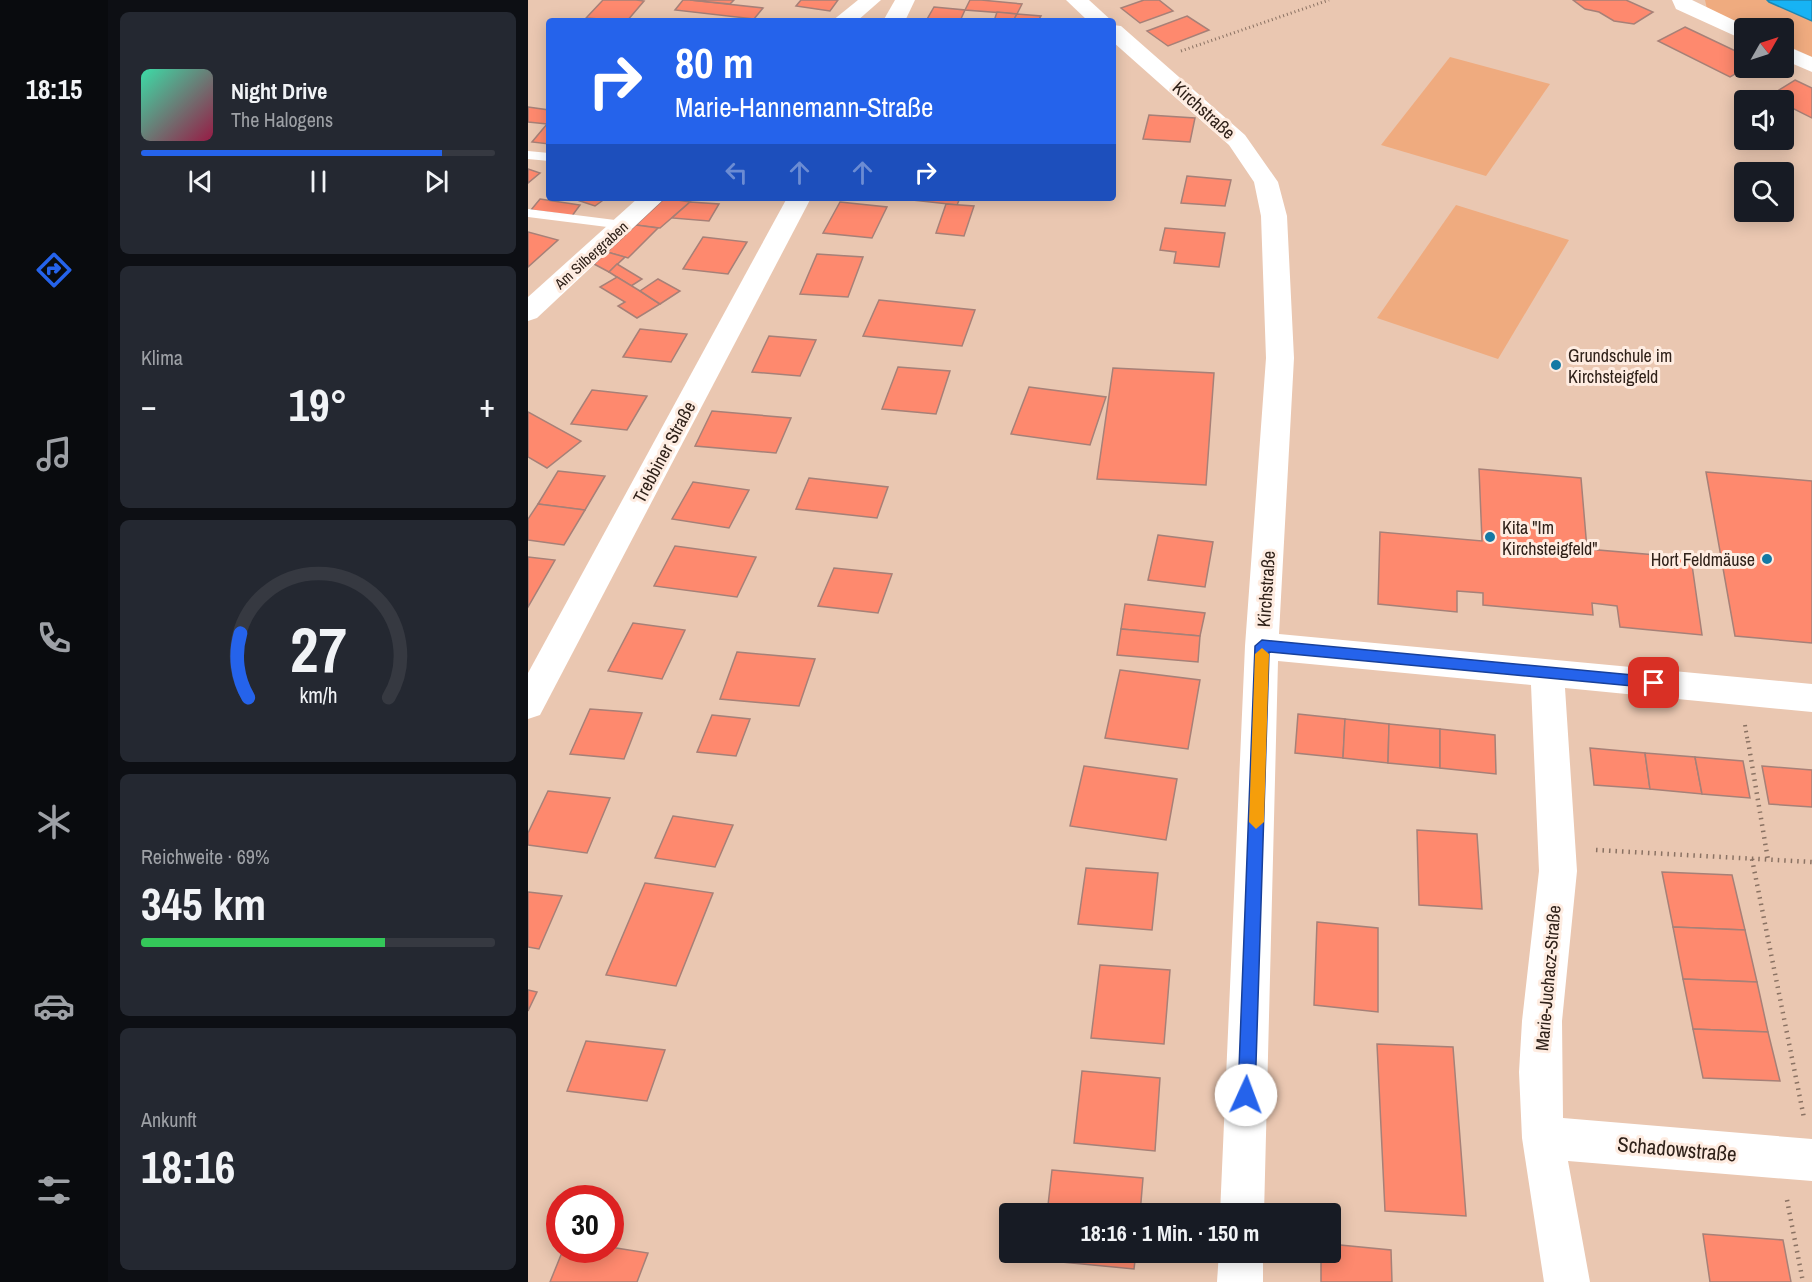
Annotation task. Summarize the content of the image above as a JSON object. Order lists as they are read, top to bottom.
{
  "streets": {
    "street": [
      "Kirchstraße",
      "Am Silbergraben",
      "Trebbiner Straße",
      "Marie-Juchacz-Straße",
      "Schadowstraße"
    ]
  },
  "crossings": [
    ["Marie-Juchacz-Straße", "Schadowstraße"]
  ],
  "places": ["Grundschule im Kirchsteigfeld", "Kita \"Im Kirchsteigfeld\"", "Hort Feldmäuse"],
  "north": "top right",
  "page": {
    "tabs": "18:15",
    "turn": ["80 m", "Marie-Hannemann-Straße"],
    "song": ["Night Drive", "The Halogens"],
    "tile": [
      "Klima",
      ["Reichweite · 69%", "345 km"],
      ["Ankunft", "18:16"]
    ],
    "heat": ["−", "19°", "+"],
    "limit": "30",
    "trip": "18:16 · 1 Min. · 150 m",
    "gauge": ["27", "km/h"]
  }
}
